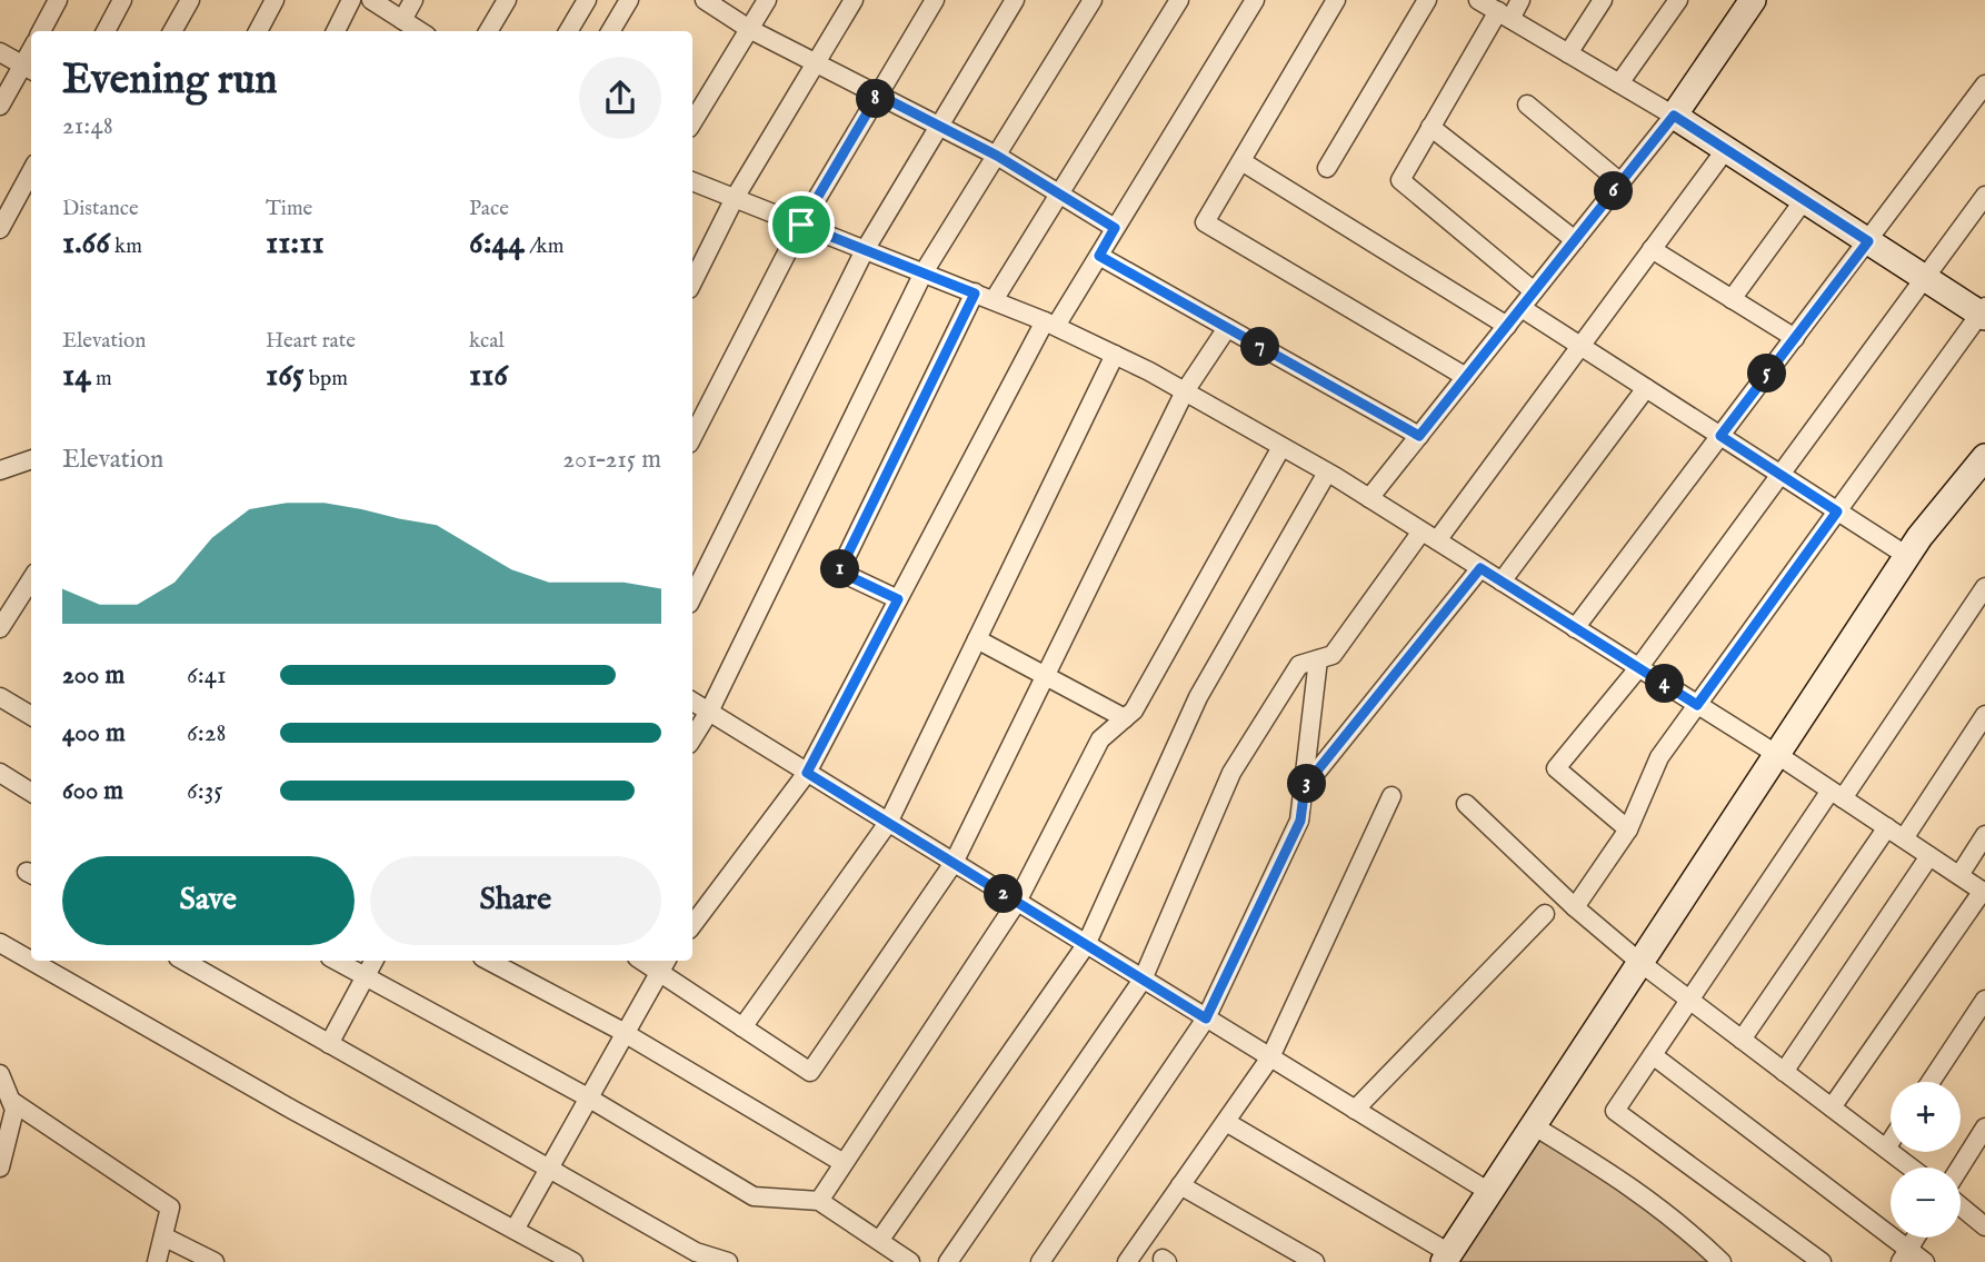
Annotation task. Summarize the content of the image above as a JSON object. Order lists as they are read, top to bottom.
{
  "page": {
    "heading": ["Evening run", "21:48"],
    "pins": [
      "8",
      "6",
      "7",
      "5",
      "1",
      "4",
      "3",
      "2"
    ],
    "stats": [
      ["Distance", "1.66 km"],
      ["Time", "11:11"],
      ["Pace", "6:44 /km"],
      ["Elevation", "14 m"],
      ["Heart rate", "165 bpm"],
      ["kcal", "116"]
    ],
    "chart": ["Elevation", "201–215 m"],
    "list": [
      {
        "name": "200 m",
        "note": "6:41"
      },
      {
        "name": "400 m",
        "note": "6:28"
      },
      {
        "name": "600 m",
        "note": "6:35"
      }
    ],
    "buttons": ["Save", "Share"],
    "map_buttons": ["+", "−"]
  }
}
